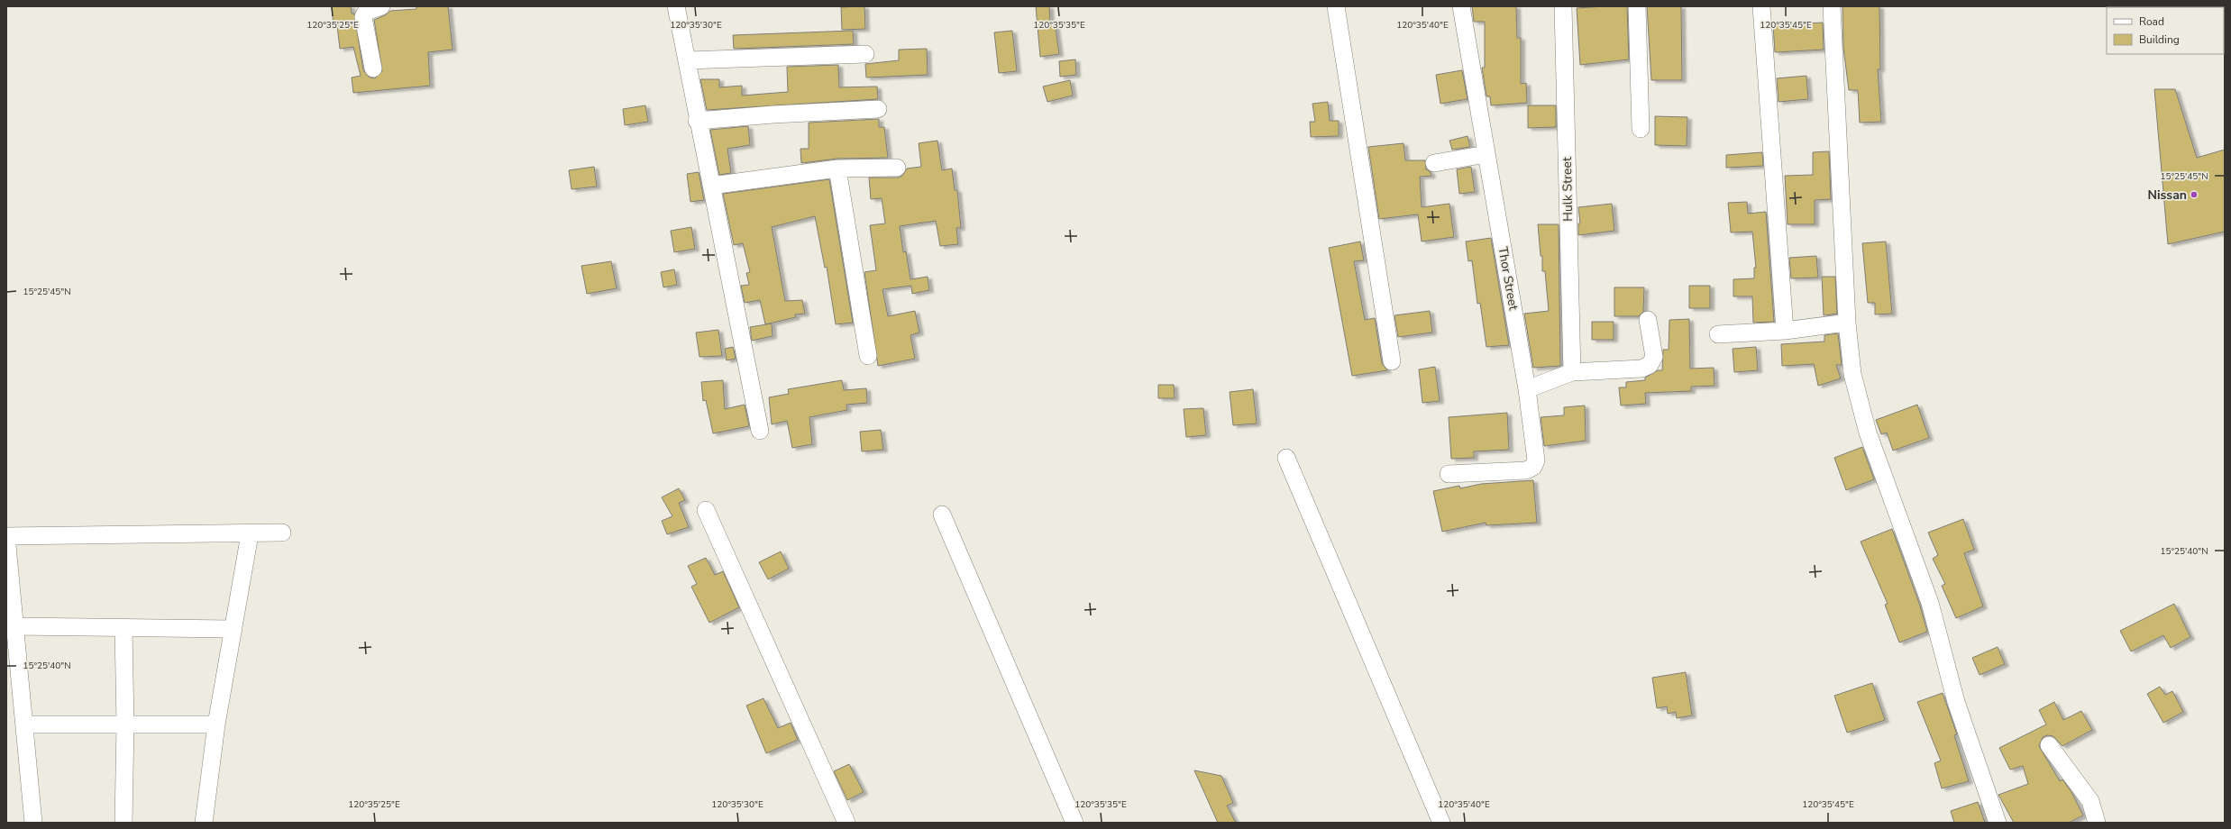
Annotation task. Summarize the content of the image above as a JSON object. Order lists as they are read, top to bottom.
{
  "streets": {
    "street": ["Hulk Street", "Thor Street"]
  },
  "places": ["Nissan"],
  "legend": ["Road", "Building"],
  "coordinates": [
    "120°35'25\"E",
    "120°35'30\"E",
    "120°35'35\"E",
    "120°35'40\"E",
    "120°35'45\"E",
    "15°25'45\"N",
    "15°25'40\"N"
  ]
}
